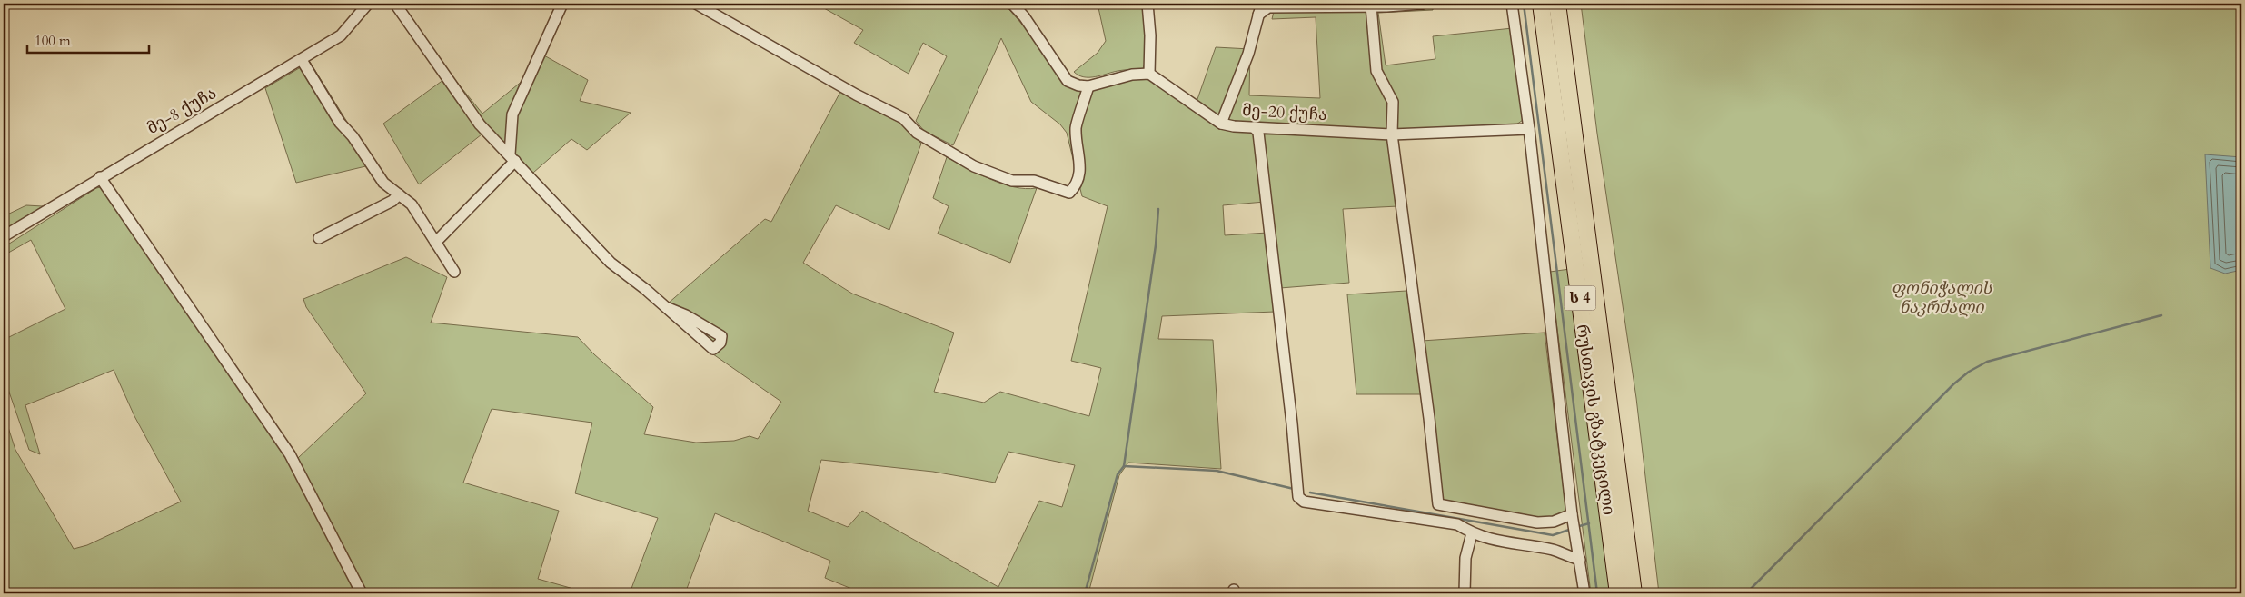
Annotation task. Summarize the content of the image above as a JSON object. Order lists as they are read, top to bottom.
{
  "streets": {
    "highway": ["ს 4", "რუსთავის გზატკეცილი"],
    "street": ["მე-8 ქუჩა", "მე-20 ქუჩა"]
  },
  "parks": ["ფონიჭალის ნაკრძალი"],
  "scale_bar": "100 m"
}
